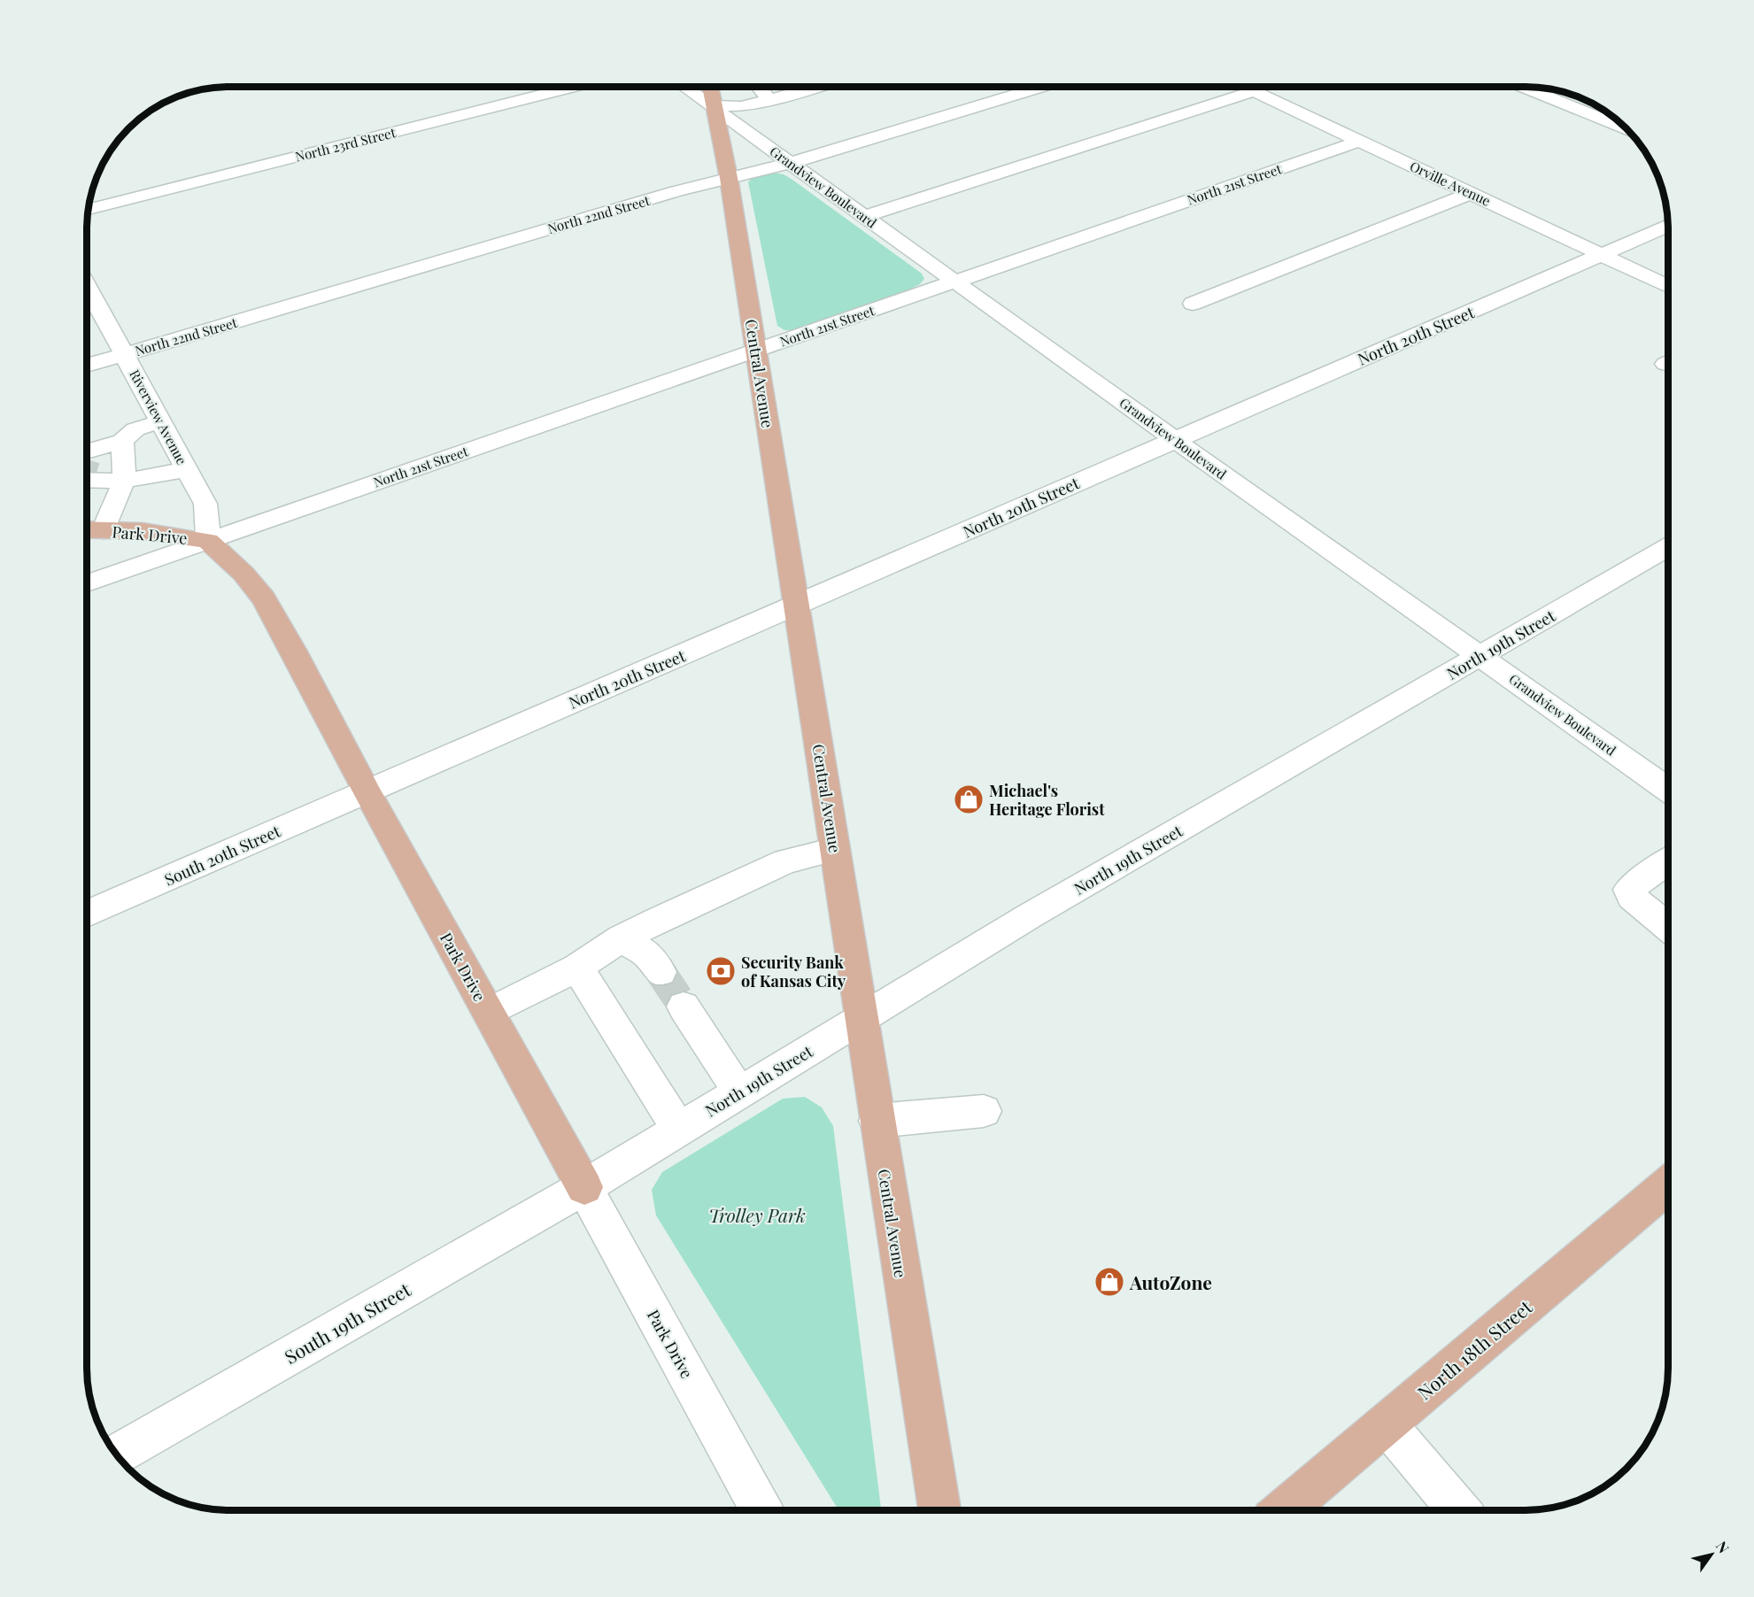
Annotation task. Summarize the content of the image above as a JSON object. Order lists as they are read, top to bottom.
{
  "streets": {
    "main road": ["Central Avenue", "Park Drive", "North 18th Street"],
    "street": [
      "North 23rd Street",
      "Orville Avenue",
      "North 21st Street",
      "Grandview Boulevard",
      "North 22nd Street",
      "North 20th Street",
      "Riverview Avenue",
      "North 19th Street",
      "South 20th Street",
      "South 19th Street"
    ]
  },
  "crossings": [
    ["Orville Avenue", "North 21st Street"],
    ["Orville Avenue", "North 20th Street"],
    ["North 21st Street", "Grandview Boulevard"],
    ["North 21st Street", "Central Avenue"],
    ["North 21st Street", "Riverview Avenue"],
    ["North 21st Street", "Park Drive"],
    ["Grandview Boulevard", "North 22nd Street"],
    ["Grandview Boulevard", "North 20th Street"],
    ["Grandview Boulevard", "Central Avenue"],
    ["Grandview Boulevard", "North 19th Street"],
    ["North 22nd Street", "Central Avenue"],
    ["North 22nd Street", "Riverview Avenue"],
    ["North 20th Street", "Central Avenue"],
    ["North 20th Street", "Park Drive"],
    ["North 20th Street", "South 20th Street"],
    ["Central Avenue", "North 19th Street"],
    ["Riverview Avenue", "Park Drive"],
    ["Park Drive", "North 19th Street"],
    ["Park Drive", "South 20th Street"],
    ["Park Drive", "South 19th Street"],
    ["North 19th Street", "South 19th Street"]
  ],
  "parks": ["Trolley Park"],
  "places": {
    "shop": ["Michael's Heritage Florist", "AutoZone"],
    "bank": ["Security Bank of Kansas City"]
  },
  "north": "top right"
}
